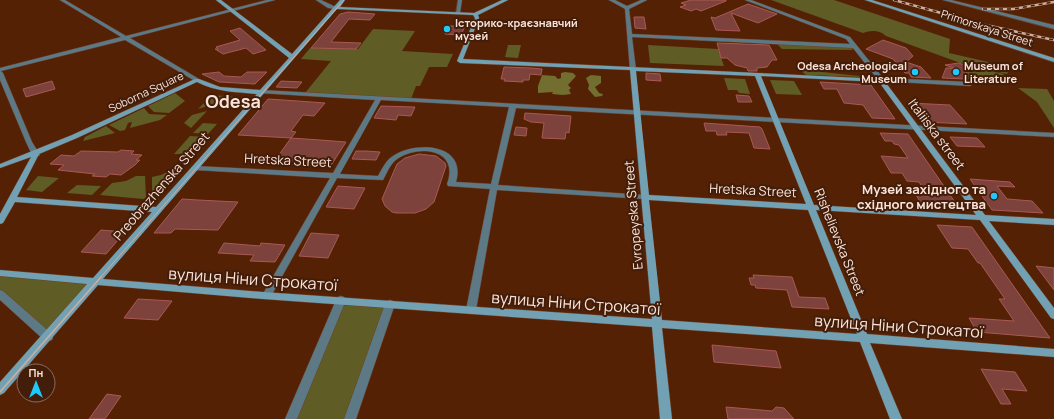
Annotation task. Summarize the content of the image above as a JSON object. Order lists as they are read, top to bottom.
{
  "streets": {
    "street": [
      "Primorskaya Street",
      "Soborna Square",
      "Italiiska street",
      "Hretska Street",
      "Preobrazhenska Street",
      "Evropeyska Street",
      "Rishelievska Street",
      "вулиця Ніни Строкатої"
    ]
  },
  "crossings": [
    ["Soborna Square", "Preobrazhenska Street"],
    ["Italiiska street", "Hretska Street"],
    ["Hretska Street", "Preobrazhenska Street"],
    ["Hretska Street", "Evropeyska Street"],
    ["Hretska Street", "Rishelievska Street"],
    ["Preobrazhenska Street", "вулиця Ніни Строкатої"],
    ["Evropeyska Street", "вулиця Ніни Строкатої"],
    ["Rishelievska Street", "вулиця Ніни Строкатої"]
  ],
  "districts": ["Odesa"],
  "places": [
    "Історико-краєзнавчий музей",
    "Odesa Archeological Museum",
    "Museum of Literature",
    "Музей західного та східного мистецтва"
  ],
  "north": "top"
}
